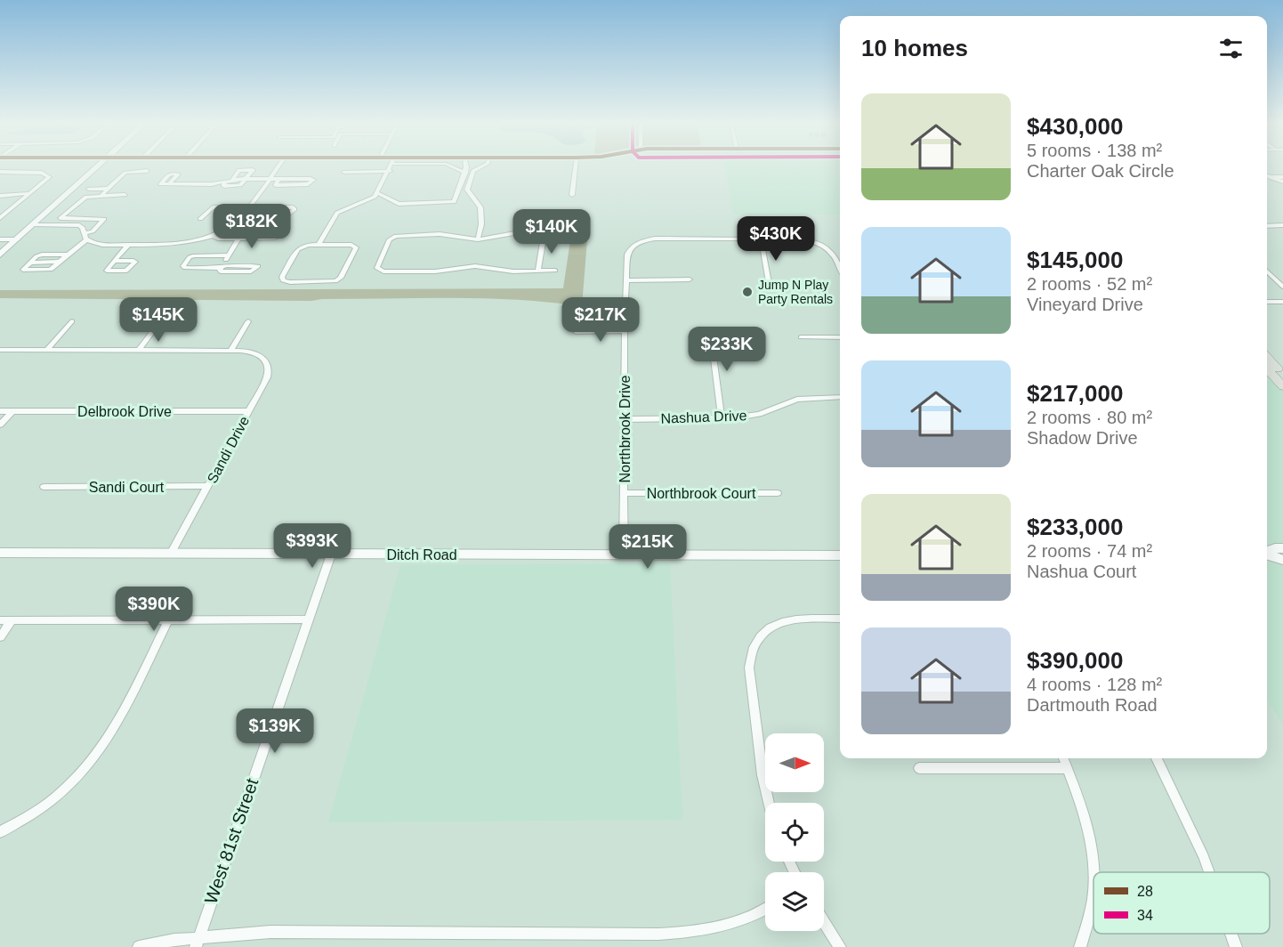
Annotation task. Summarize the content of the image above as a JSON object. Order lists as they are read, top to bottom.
{
  "streets": {
    "street": [
      "Delbrook Drive",
      "Nashua Drive",
      "Northbrook Drive",
      "Sandi Drive",
      "Sandi Court",
      "Northbrook Court",
      "Ditch Road",
      "West 81st Street"
    ]
  },
  "crossings": [
    ["Delbrook Drive", "Sandi Drive"],
    ["Nashua Drive", "Northbrook Drive"],
    ["Northbrook Drive", "Northbrook Court"],
    ["Northbrook Drive", "Ditch Road"],
    ["Sandi Drive", "Sandi Court"],
    ["Sandi Drive", "Ditch Road"],
    ["Ditch Road", "West 81st Street"]
  ],
  "places": ["Jump N Play Party Rentals"],
  "legend": ["28", "34"],
  "north": "right",
  "page": {
    "heading": "10 homes",
    "list": [
      {
        "name": "$430,000",
        "note": "5 rooms · 138 m² · Charter Oak Circle"
      },
      {
        "name": "$145,000",
        "note": "2 rooms · 52 m² · Vineyard Drive"
      },
      {
        "name": "$217,000",
        "note": "2 rooms · 80 m² · Shadow Drive"
      },
      {
        "name": "$233,000",
        "note": "2 rooms · 74 m² · Nashua Court"
      },
      {
        "name": "$390,000",
        "note": "4 rooms · 128 m² · Dartmouth Road"
      }
    ],
    "price": [
      "$182K",
      "$140K",
      "$430K",
      "$145K",
      "$217K",
      "$233K",
      "$393K",
      "$215K",
      "$390K",
      "$139K"
    ]
  }
}
